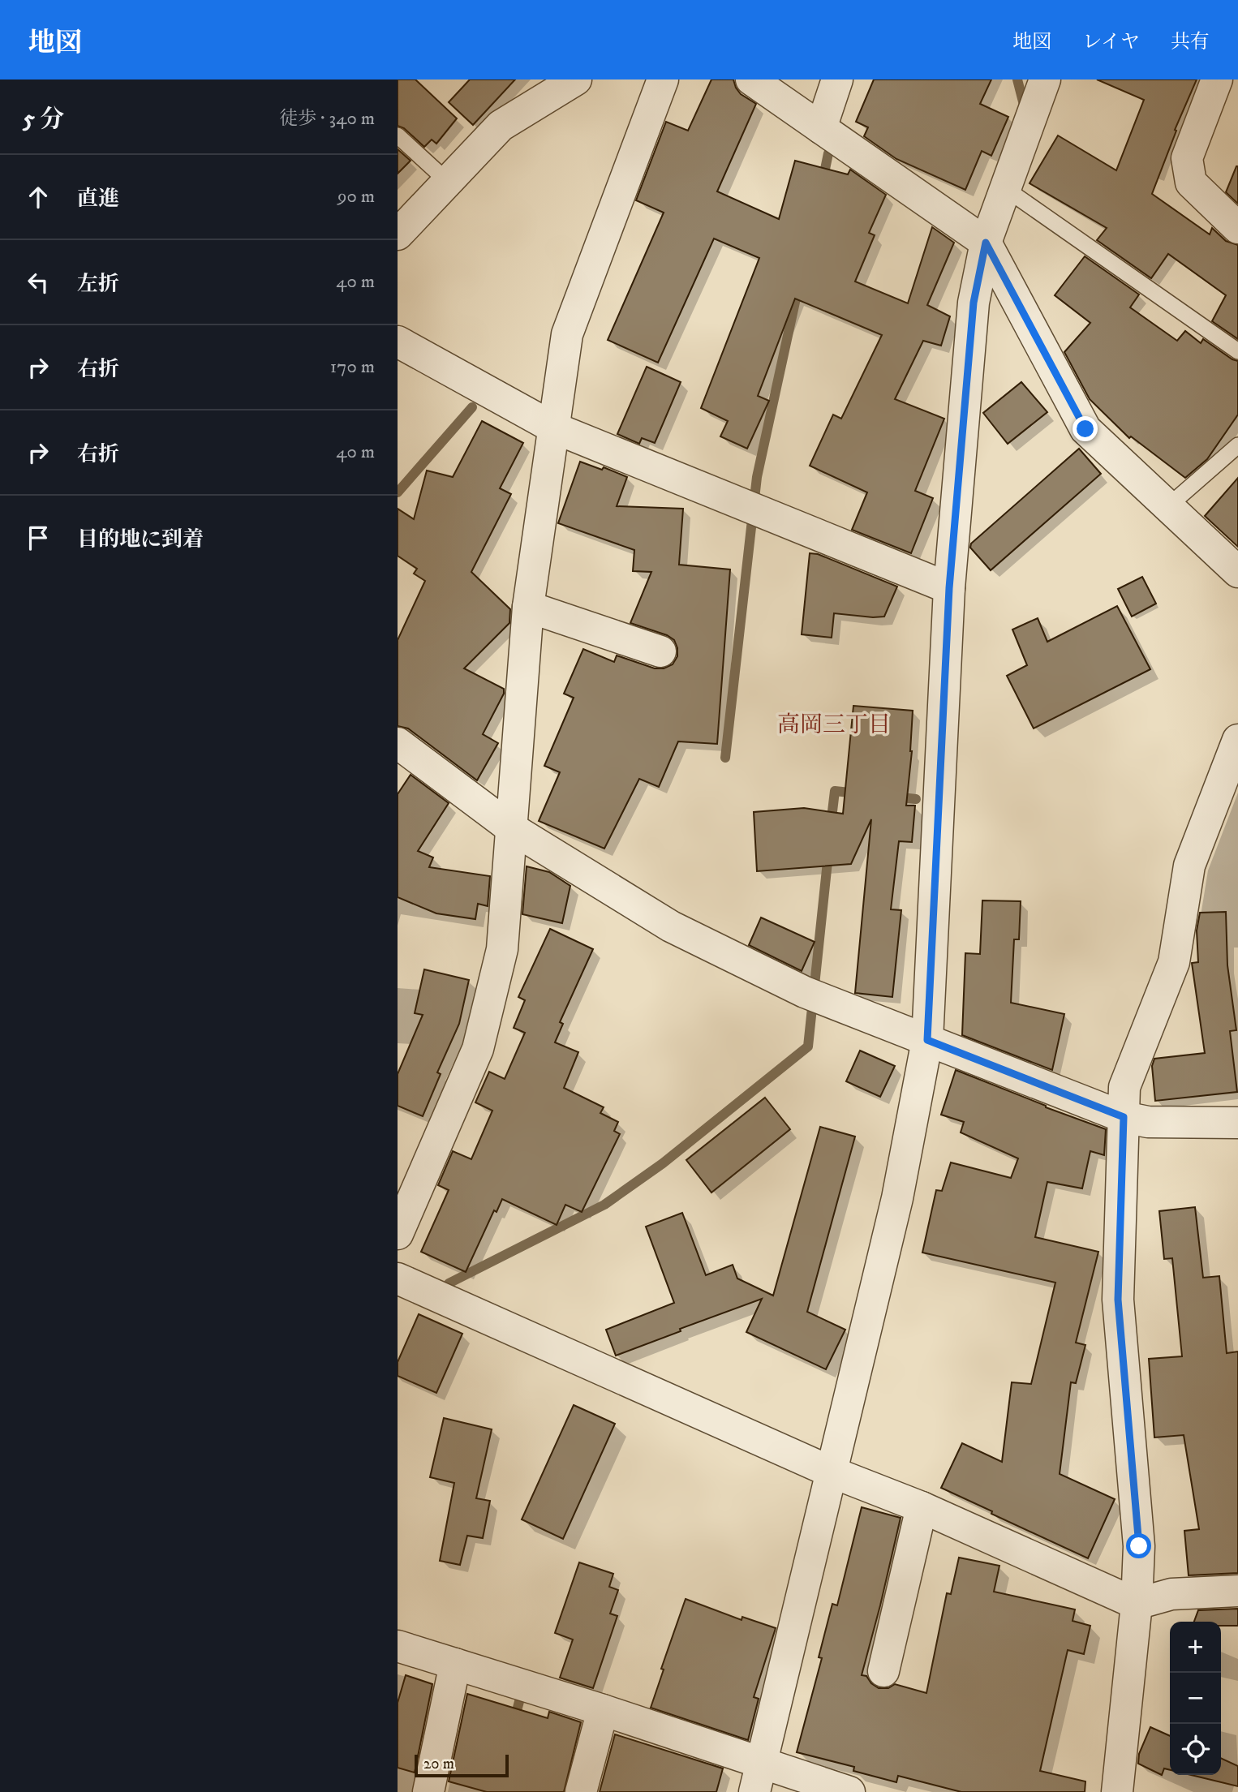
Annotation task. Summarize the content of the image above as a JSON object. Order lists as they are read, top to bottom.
{
  "districts": ["高岡三丁目"],
  "scale_bar": "20 m",
  "page": {
    "header": "地図",
    "nav": ["地図", "レイヤ", "共有"],
    "heading": ["5 分", "徒歩 · 340 m"],
    "list": [
      ["直進", "90 m"],
      ["左折", "40 m"],
      ["右折", "170 m"],
      ["右折", "40 m"],
      "目的地に到着"
    ],
    "map_buttons": ["+", "−"],
    "scale": "20 m"
  }
}
